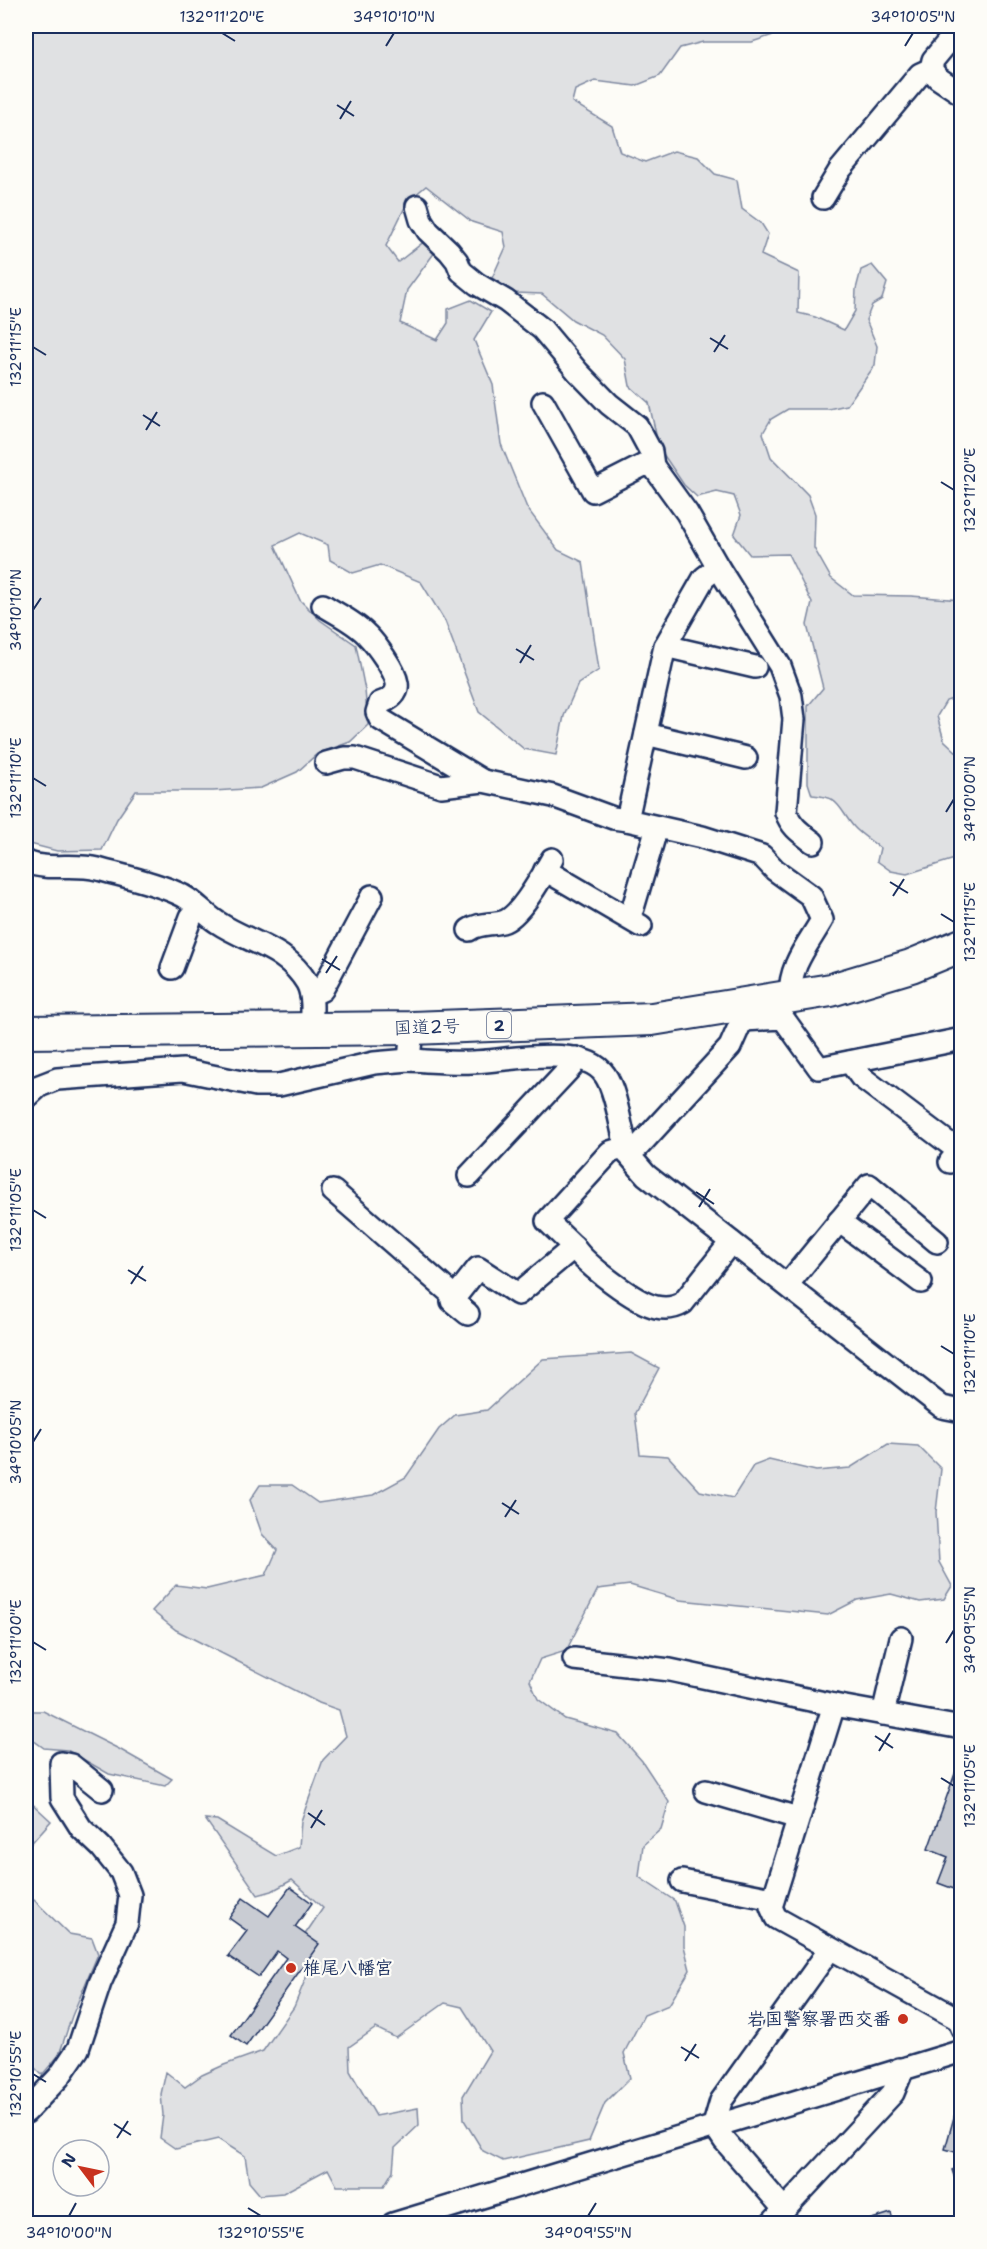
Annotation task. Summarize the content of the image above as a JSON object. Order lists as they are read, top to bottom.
{
  "streets": {
    "highway": ["2", "国道2号"]
  },
  "places": ["椎尾八幡宮", "岩国警察署西交番"],
  "north": "top left",
  "coordinates": [
    "132°11'20\"E",
    "34°10'10\"N",
    "34°10'05\"N",
    "132°11'15\"E",
    "132°11'10\"E",
    "34°10'00\"N",
    "132°11'05\"E",
    "34°09'55\"N",
    "132°11'00\"E",
    "132°10'55\"E"
  ]
}
